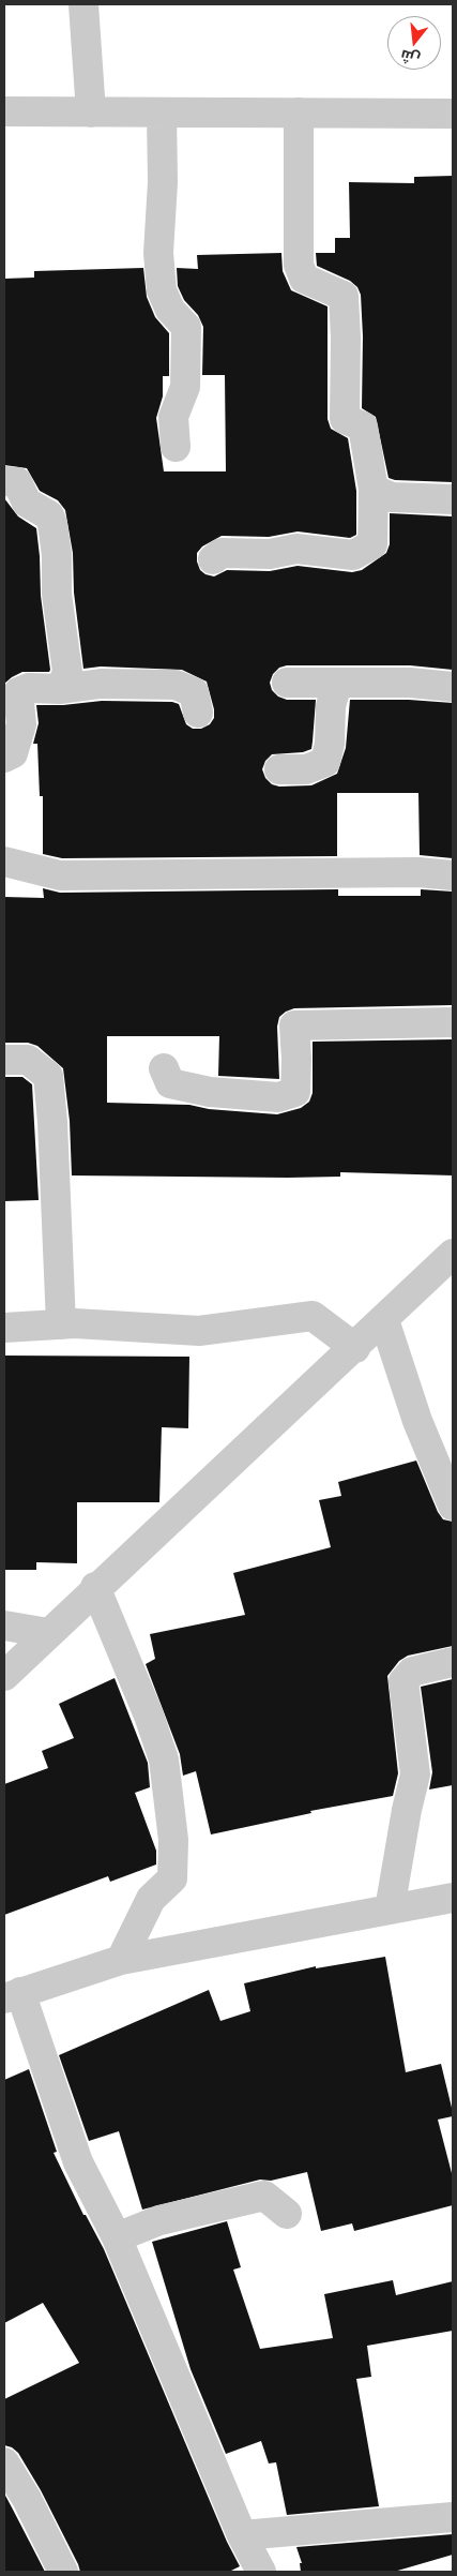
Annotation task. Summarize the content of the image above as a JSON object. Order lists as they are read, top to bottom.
{
  "north": "bottom"
}
